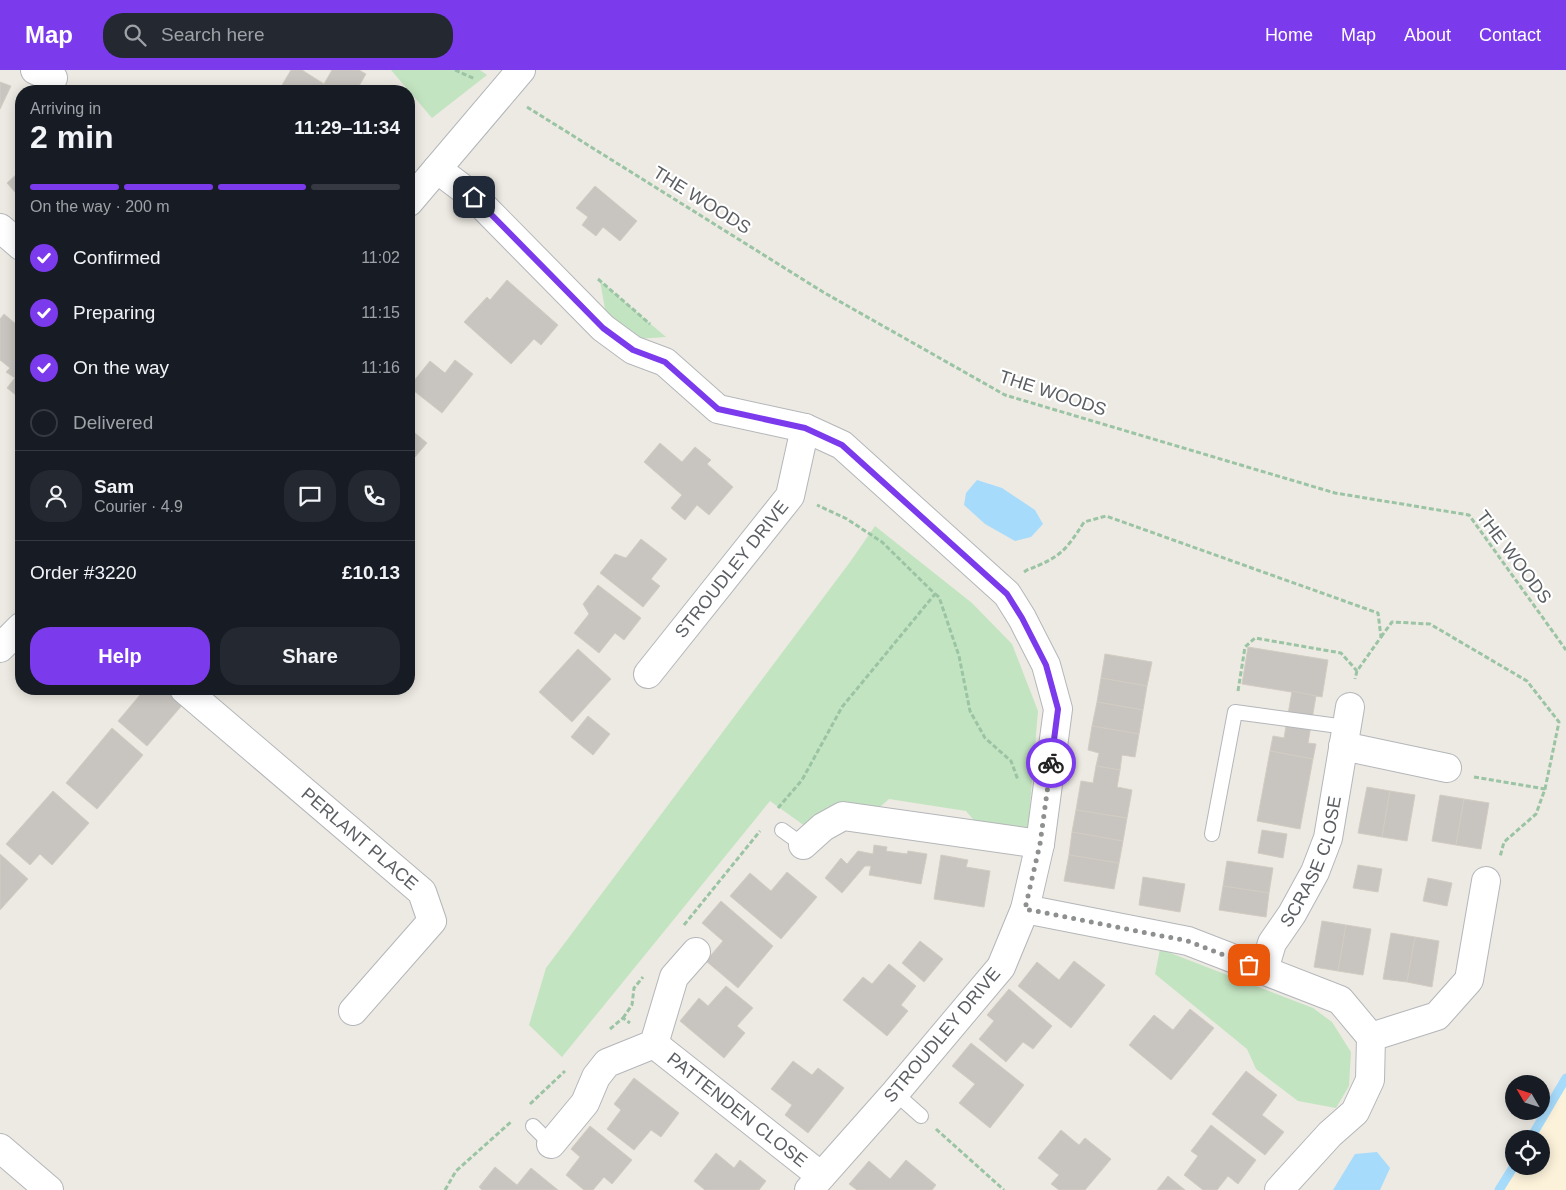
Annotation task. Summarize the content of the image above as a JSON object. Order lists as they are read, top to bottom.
{
  "streets": {
    "street": [
      "STROUDLEY DRIVE",
      "PERLANT PLACE",
      "SCRASE CLOSE",
      "PATTENDEN CLOSE"
    ],
    "path": ["THE WOODS"]
  },
  "crossings": [
    ["STROUDLEY DRIVE", "PATTENDEN CLOSE"]
  ],
  "north": "top left",
  "page": {
    "header": "Map",
    "search": "Search here",
    "nav": [
      "Home",
      "Map",
      "About",
      "Contact"
    ],
    "heading": ["2 min", "Arriving in", "11:29–11:34"],
    "panel": [
      "Sam",
      "Courier · 4.9",
      "Order #3220",
      "£10.13"
    ],
    "bar": "On the way · 200 m",
    "list": [
      ["Confirmed", "11:02"],
      ["Preparing", "11:15"],
      ["On the way", "11:16"],
      "Delivered"
    ],
    "buttons": ["Help", "Share"]
  }
}
